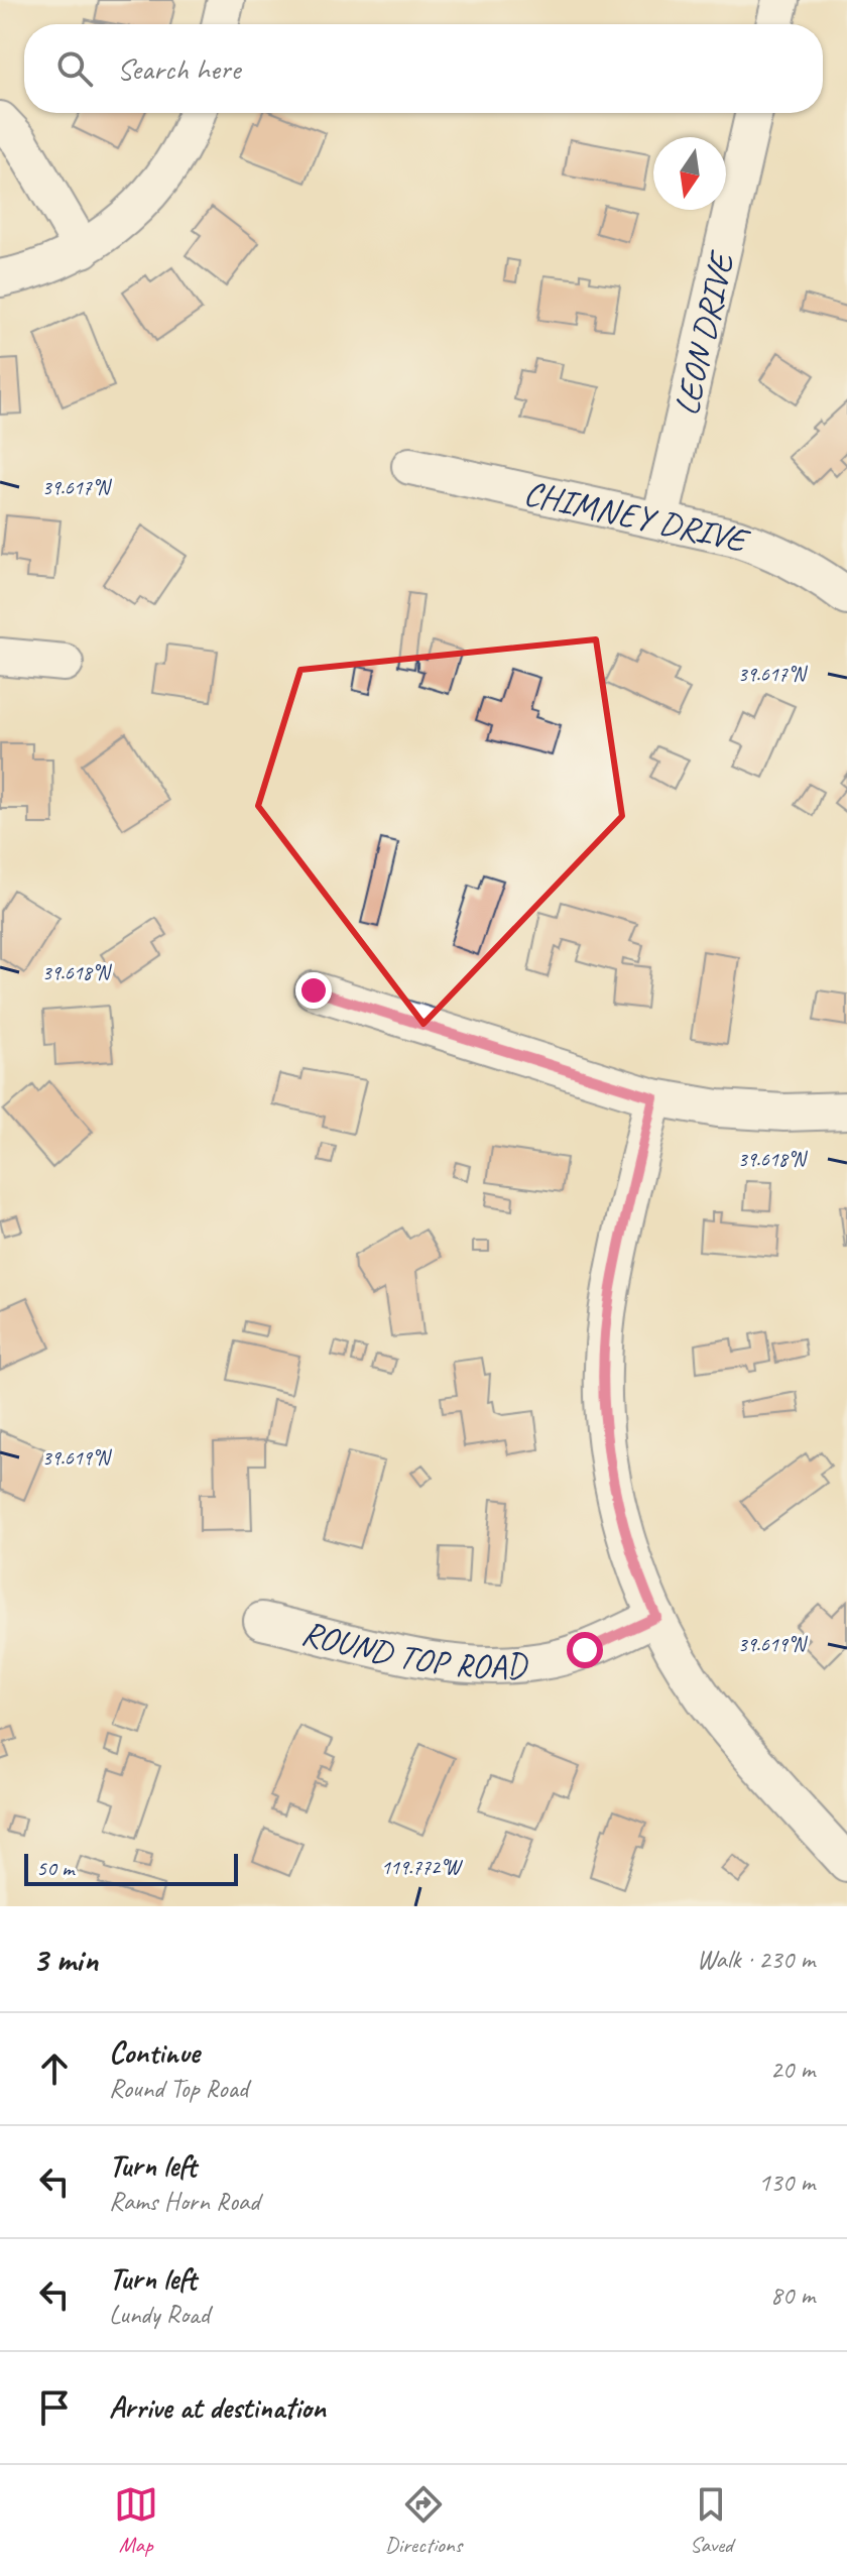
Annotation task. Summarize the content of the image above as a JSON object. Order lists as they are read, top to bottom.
{
  "streets": {
    "street": ["LEON DRIVE", "CHIMNEY DRIVE", "ROUND TOP ROAD"]
  },
  "crossings": [
    ["LEON DRIVE", "CHIMNEY DRIVE"]
  ],
  "scale_bar": "50 m",
  "north": "bottom",
  "page": {
    "search": "Search here",
    "scale": "50 m",
    "heading": ["3 min", "Walk · 230 m"],
    "list": [
      ["Continue", "Round Top Road", "20 m"],
      ["Turn left", "Rams Horn Road", "130 m"],
      ["Turn left", "Lundy Road", "80 m"],
      "Arrive at destination"
    ],
    "nav": ["Map", "Directions", "Saved"]
  },
  "coordinates": [
    "39.617°N",
    "39.618°N",
    "39.619°N",
    "119.772°W"
  ]
}
